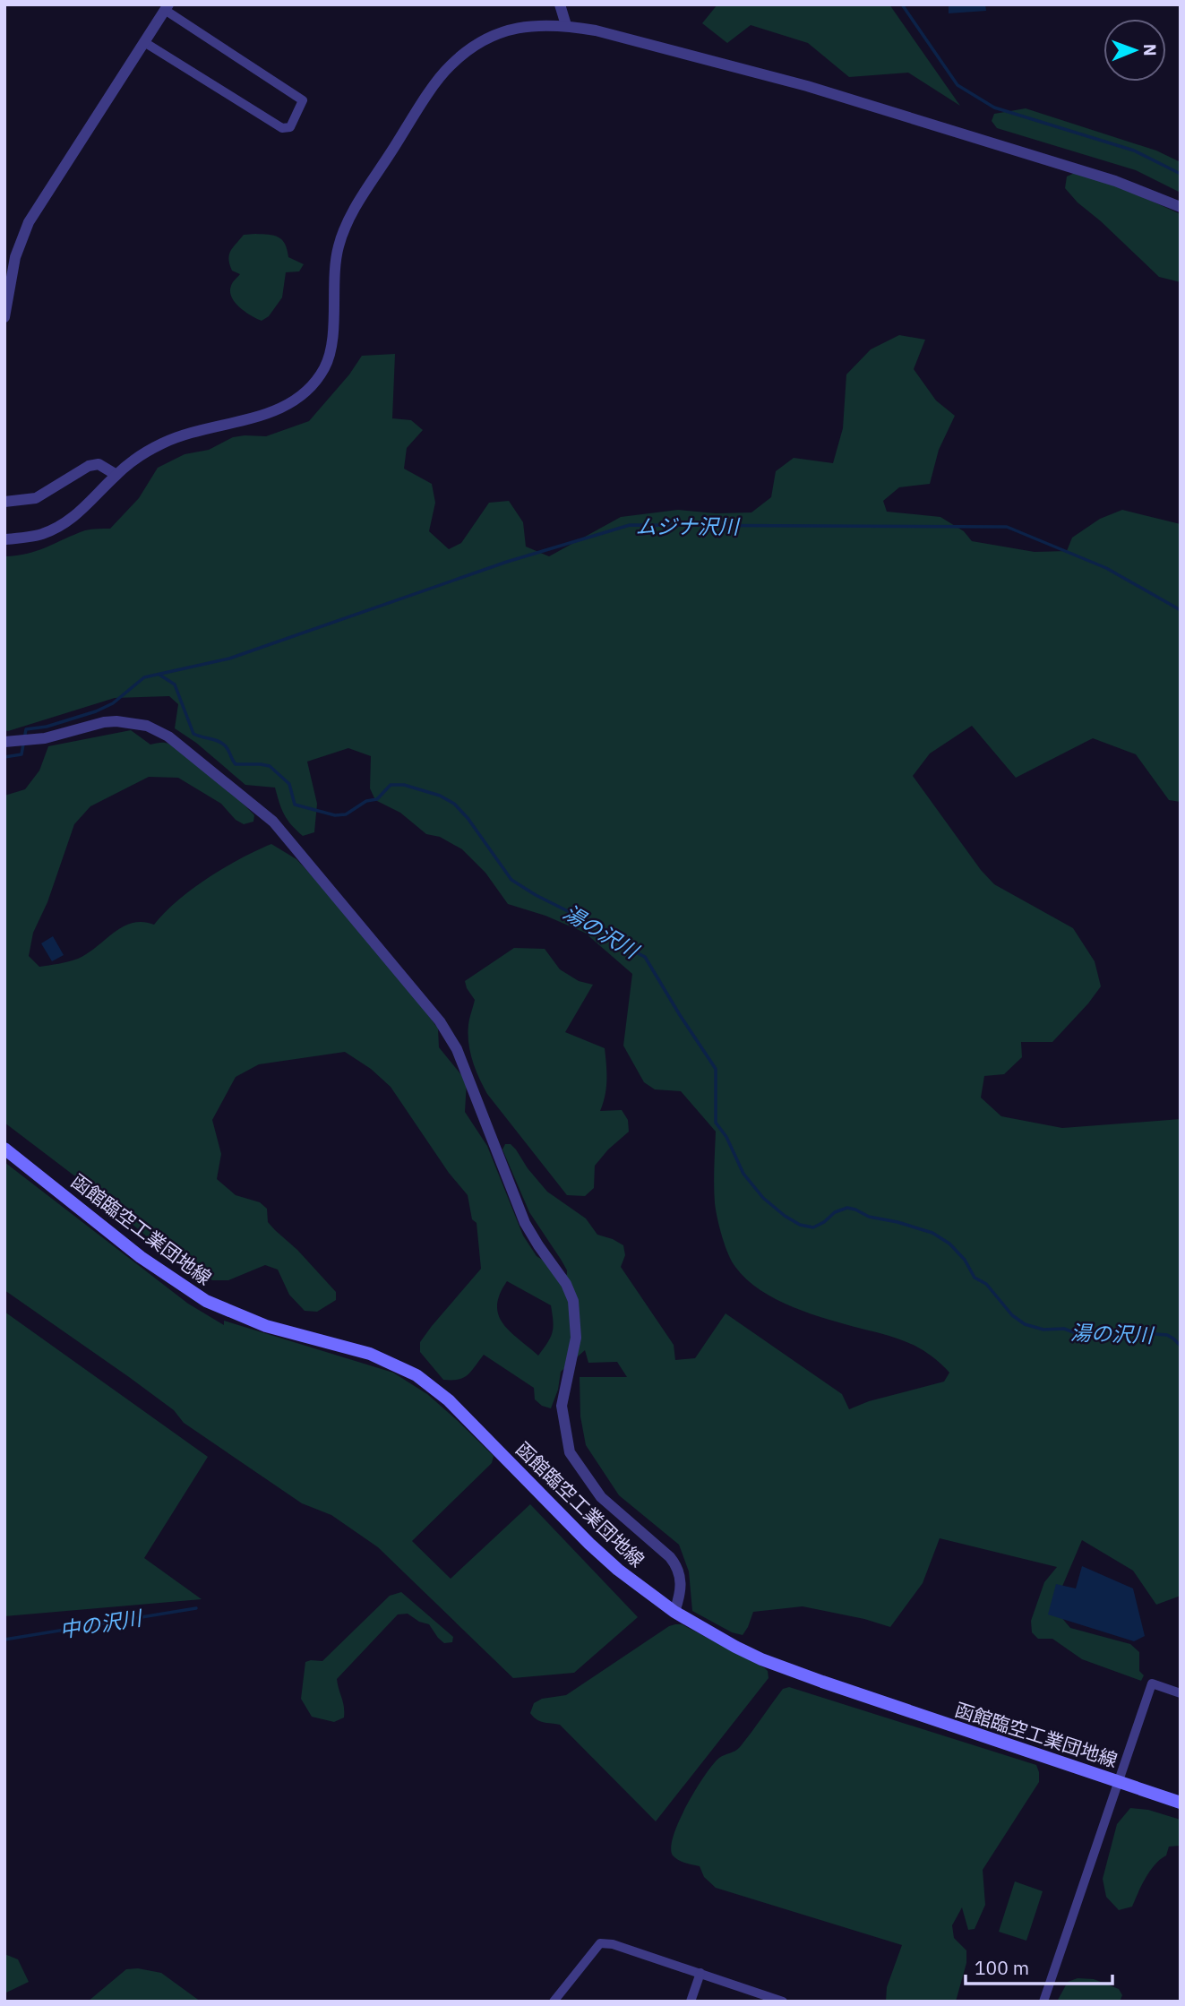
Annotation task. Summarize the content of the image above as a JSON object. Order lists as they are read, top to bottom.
{
  "streets": {
    "main road": ["函館臨空工業団地線"]
  },
  "water": ["ムジナ沢川", "湯の沢川", "中の沢川"],
  "scale_bar": "100 m",
  "north": "right"
}
